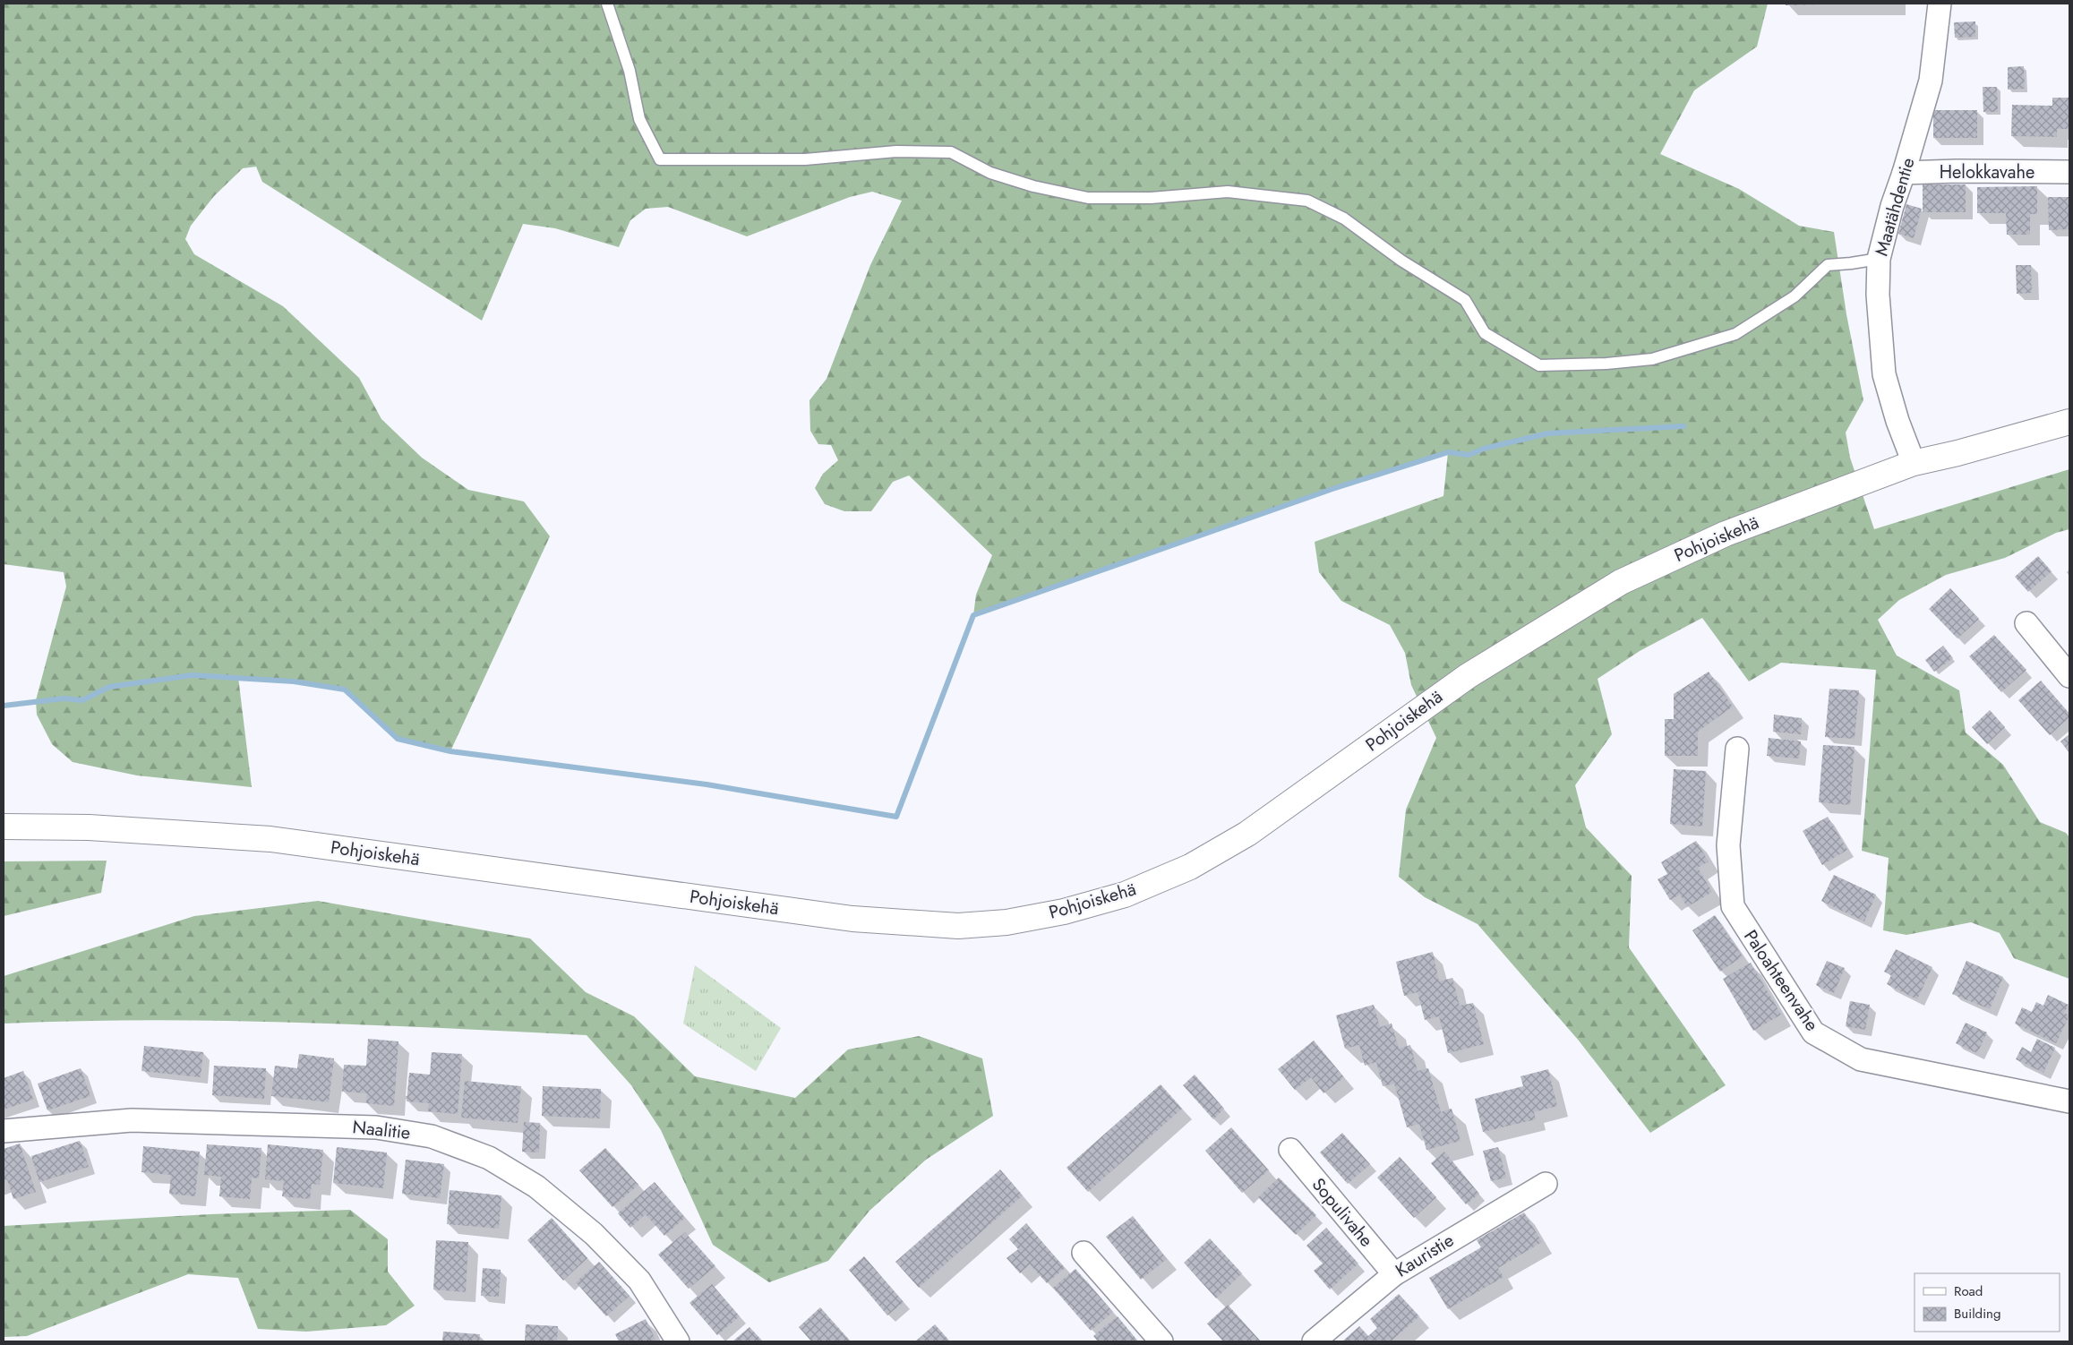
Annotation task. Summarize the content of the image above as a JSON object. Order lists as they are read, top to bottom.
{
  "streets": {
    "main road": ["Pohjoiskehä"],
    "street": [
      "Helokkavahe",
      "Maatähdentie",
      "Paloahteenvahe",
      "Naalitie",
      "Sopulivahe",
      "Kauristie"
    ]
  },
  "crossings": [
    ["Helokkavahe", "Maatähdentie"],
    ["Maatähdentie", "Pohjoiskehä"],
    ["Sopulivahe", "Kauristie"]
  ],
  "legend": ["Road", "Building"]
}
